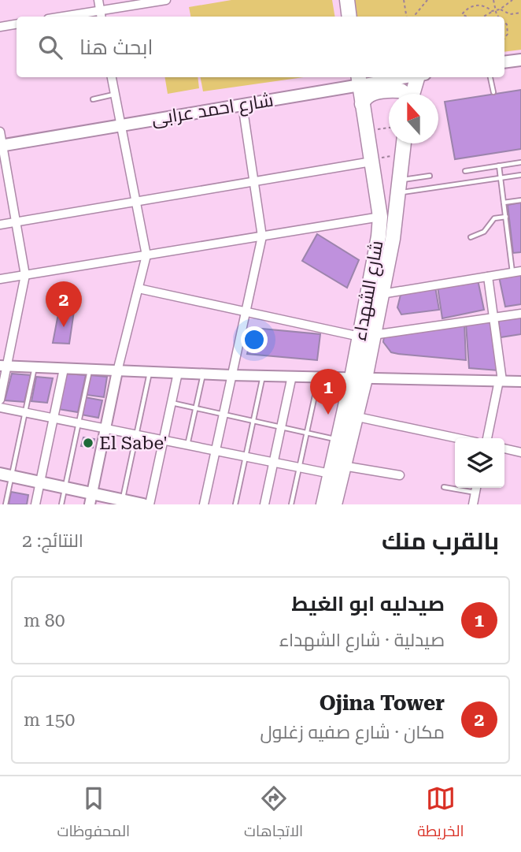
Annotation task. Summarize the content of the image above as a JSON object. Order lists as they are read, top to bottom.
{
  "streets": {
    "highway": ["شارع الشهداء"],
    "main road": ["شارع احمد عرابى"]
  },
  "crossings": [
    ["شارع احمد عرابى", "شارع الشهداء"]
  ],
  "places": ["El Sabe'"],
  "north": "top",
  "page": {
    "search": "ابحث هنا",
    "pins": ["2", "1"],
    "heading": ["بالقرب منك", "النتائج: 2"],
    "list": [
      {
        "mark": "1",
        "name": "صيدليه ابو الغيط",
        "note": "صيدلية · شارع الشهداء",
        "value": "80 m"
      },
      {
        "mark": "2",
        "name": "Ojina Tower",
        "note": "مكان · شارع صفيه زغلول",
        "value": "150 m"
      }
    ],
    "nav": ["الخريطة", "الاتجاهات", "المحفوظات"]
  }
}
